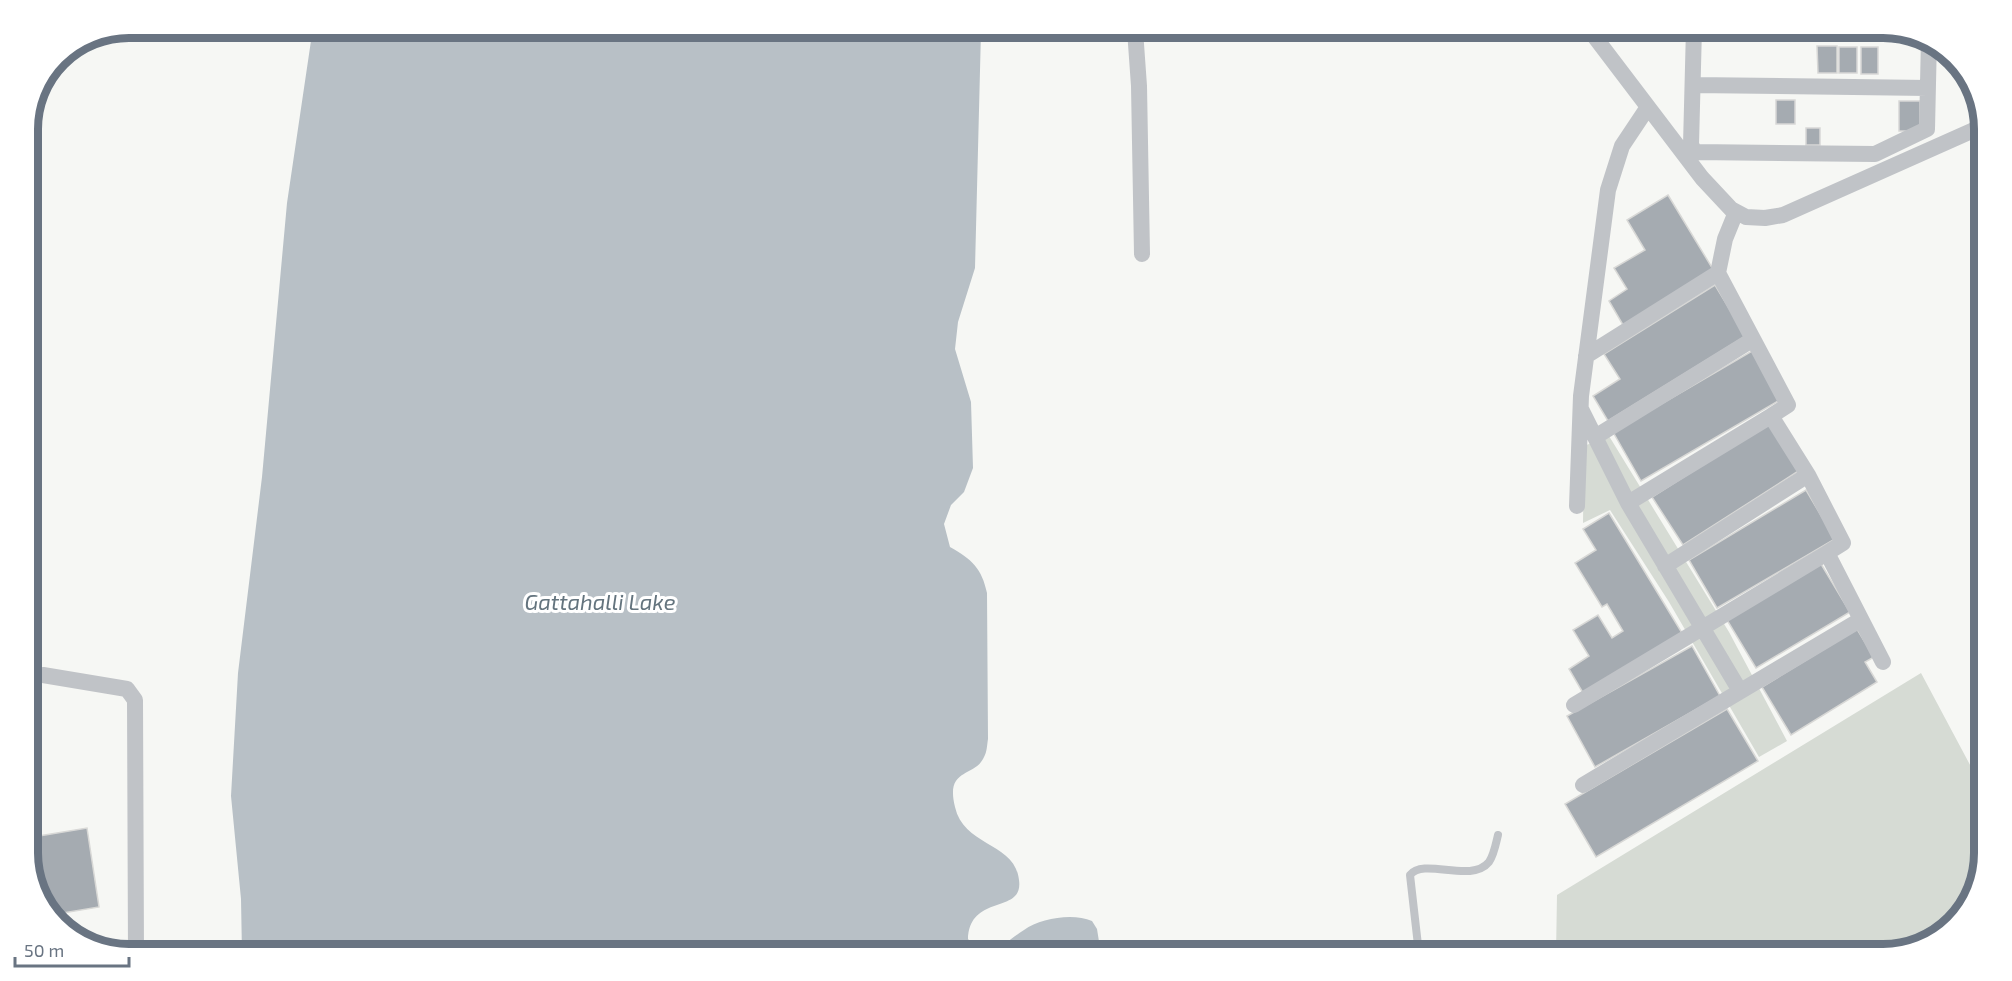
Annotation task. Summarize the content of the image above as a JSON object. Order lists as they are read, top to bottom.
{
  "water": ["Gattahalli Lake"],
  "scale_bar": "50 m"
}
